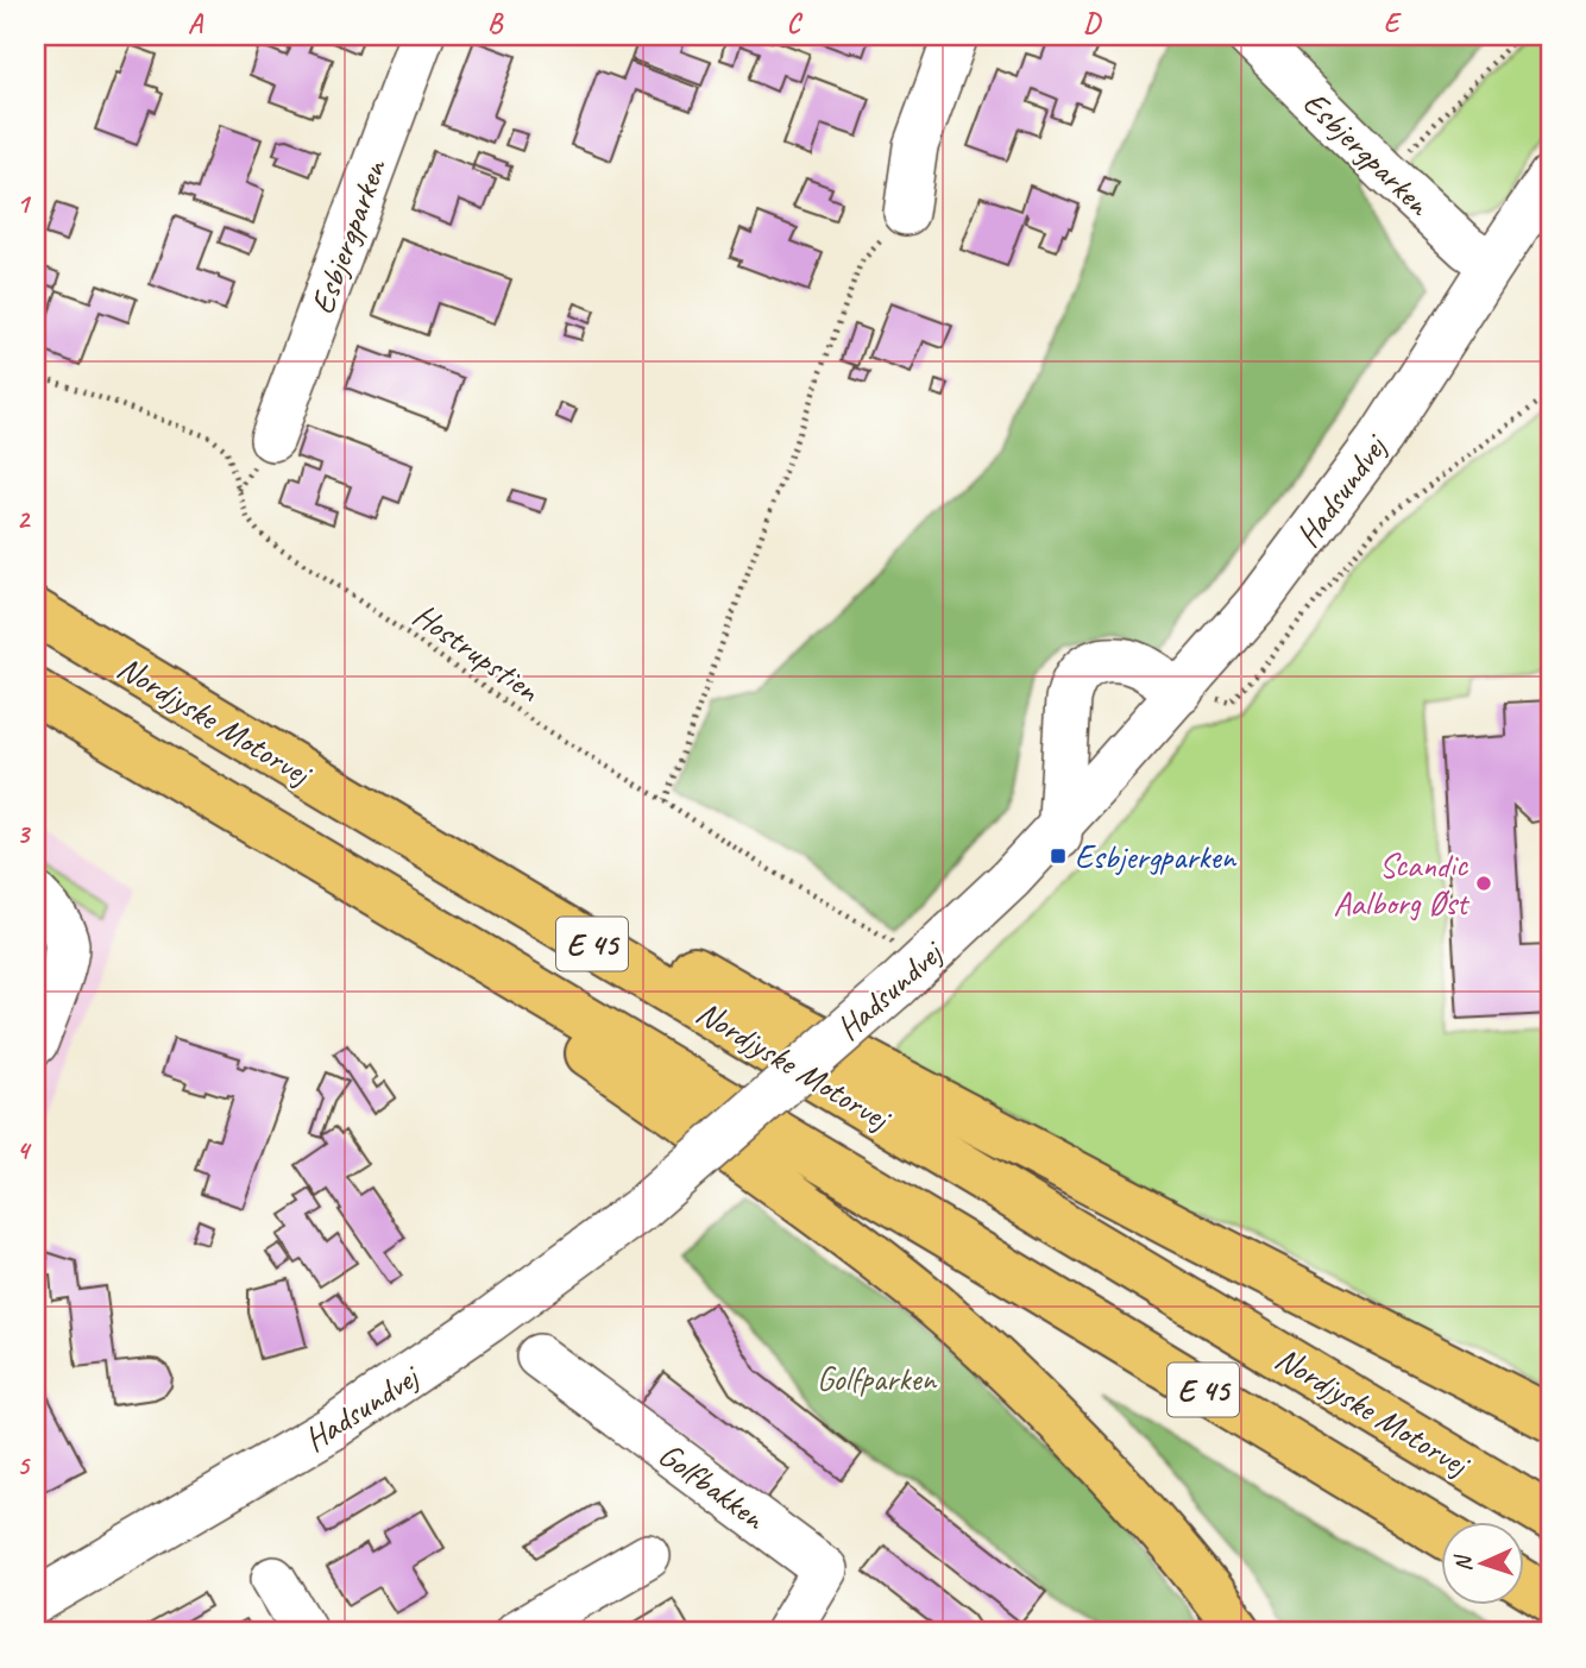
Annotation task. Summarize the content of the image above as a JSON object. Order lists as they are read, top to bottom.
{
  "streets": {
    "highway": ["Nordjyske Motorvej", "E 45"],
    "street": ["Esbjergparken", "Hadsundvej", "Golfbakken"],
    "path": ["Hostrupstien"]
  },
  "crossings": [
    ["Esbjergparken", "Hadsundvej"],
    ["Hadsundvej", "Hostrupstien"]
  ],
  "parks": ["Golfparken"],
  "places": {
    "transit": ["Esbjergparken"],
    "other": ["Scandic Aalborg Øst"]
  },
  "north": "left",
  "grid": {
    "columns": [
      "A",
      "B",
      "C",
      "D",
      "E"
    ],
    "rows": [
      "1",
      "2",
      "3",
      "4",
      "5"
    ]
  }
}
